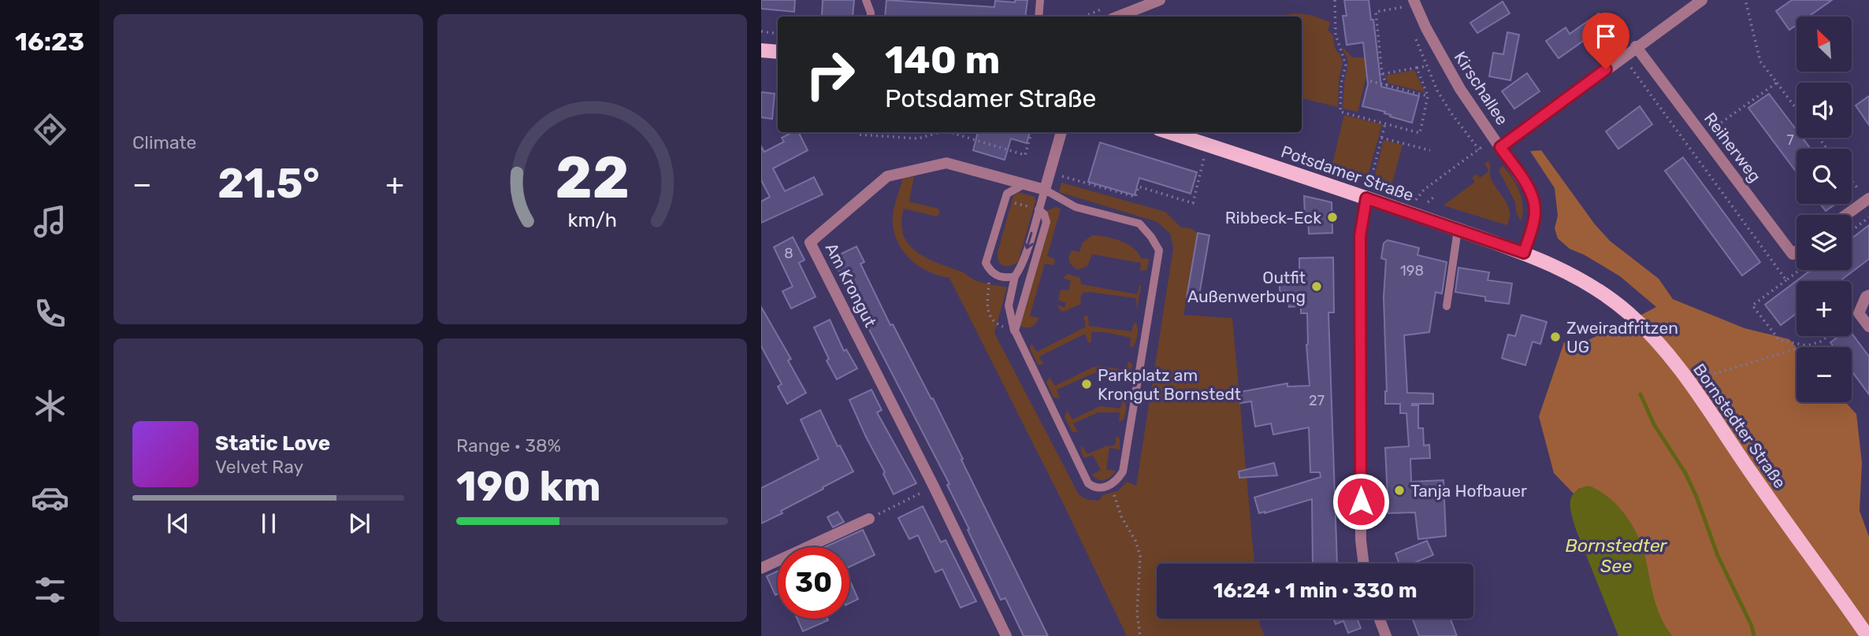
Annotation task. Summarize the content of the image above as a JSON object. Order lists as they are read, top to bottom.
{
  "streets": {
    "main road": ["Potsdamer Straße", "Bornstedter Straße"],
    "street": ["Kirschallee", "Reiherweg", "Am Krongut"]
  },
  "crossings": [
    ["Kirschallee", "Potsdamer Straße"],
    ["Kirschallee", "Bornstedter Straße"],
    ["Potsdamer Straße", "Bornstedter Straße"]
  ],
  "water": ["Bornstedter See"],
  "places": [
    "Ribbeck-Eck",
    "Outfit Außenwerbung",
    "Zweiradfritzen UG",
    "Parkplatz am Krongut Bornstedt",
    "Tanja Hofbauer"
  ],
  "house_numbers": [
    "7",
    "8",
    "198",
    "27"
  ],
  "north": "top left",
  "page": {
    "tabs": "16:23",
    "tile": [
      "Climate",
      ["Range · 38%", "190 km"]
    ],
    "map_buttons": ["+", "−"],
    "turn": ["140 m", "Potsdamer Straße"],
    "heat": ["−", "21.5°", "+"],
    "song": ["Static Love", "Velvet Ray"],
    "limit": "30",
    "trip": "16:24 · 1 min · 330 m",
    "gauge": ["22", "km/h"]
  }
}
